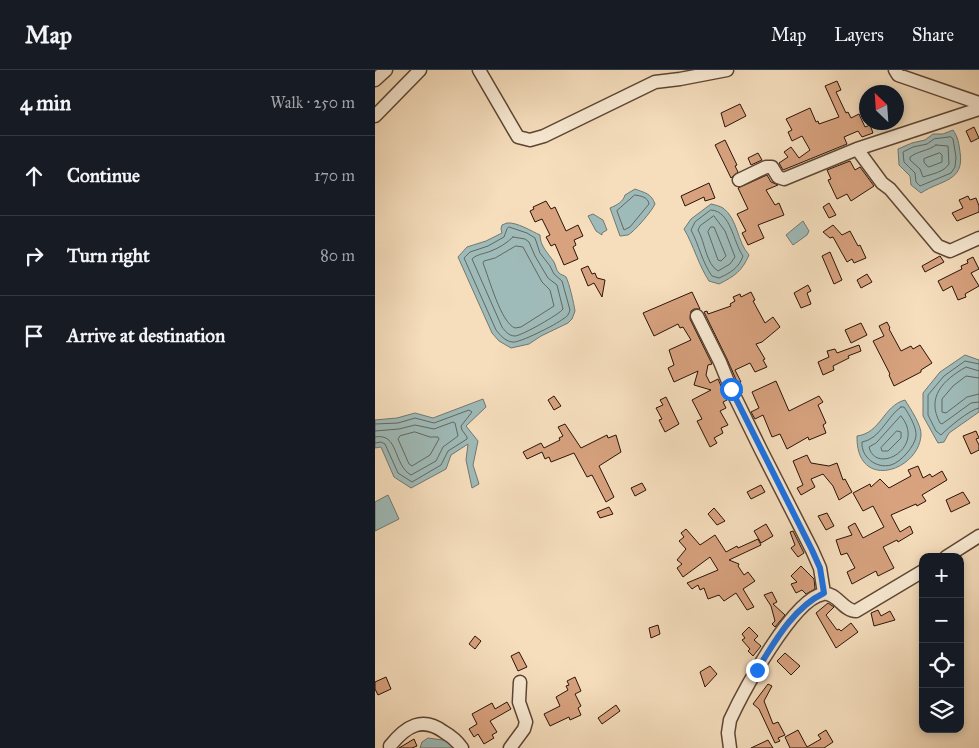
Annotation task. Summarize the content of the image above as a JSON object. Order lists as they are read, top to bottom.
{
  "north": "top left",
  "page": {
    "header": "Map",
    "nav": ["Map", "Layers", "Share"],
    "heading": ["4 min", "Walk · 250 m"],
    "list": [
      ["Continue", "170 m"],
      ["Turn right", "80 m"],
      "Arrive at destination"
    ],
    "map_buttons": ["+", "−"]
  }
}
